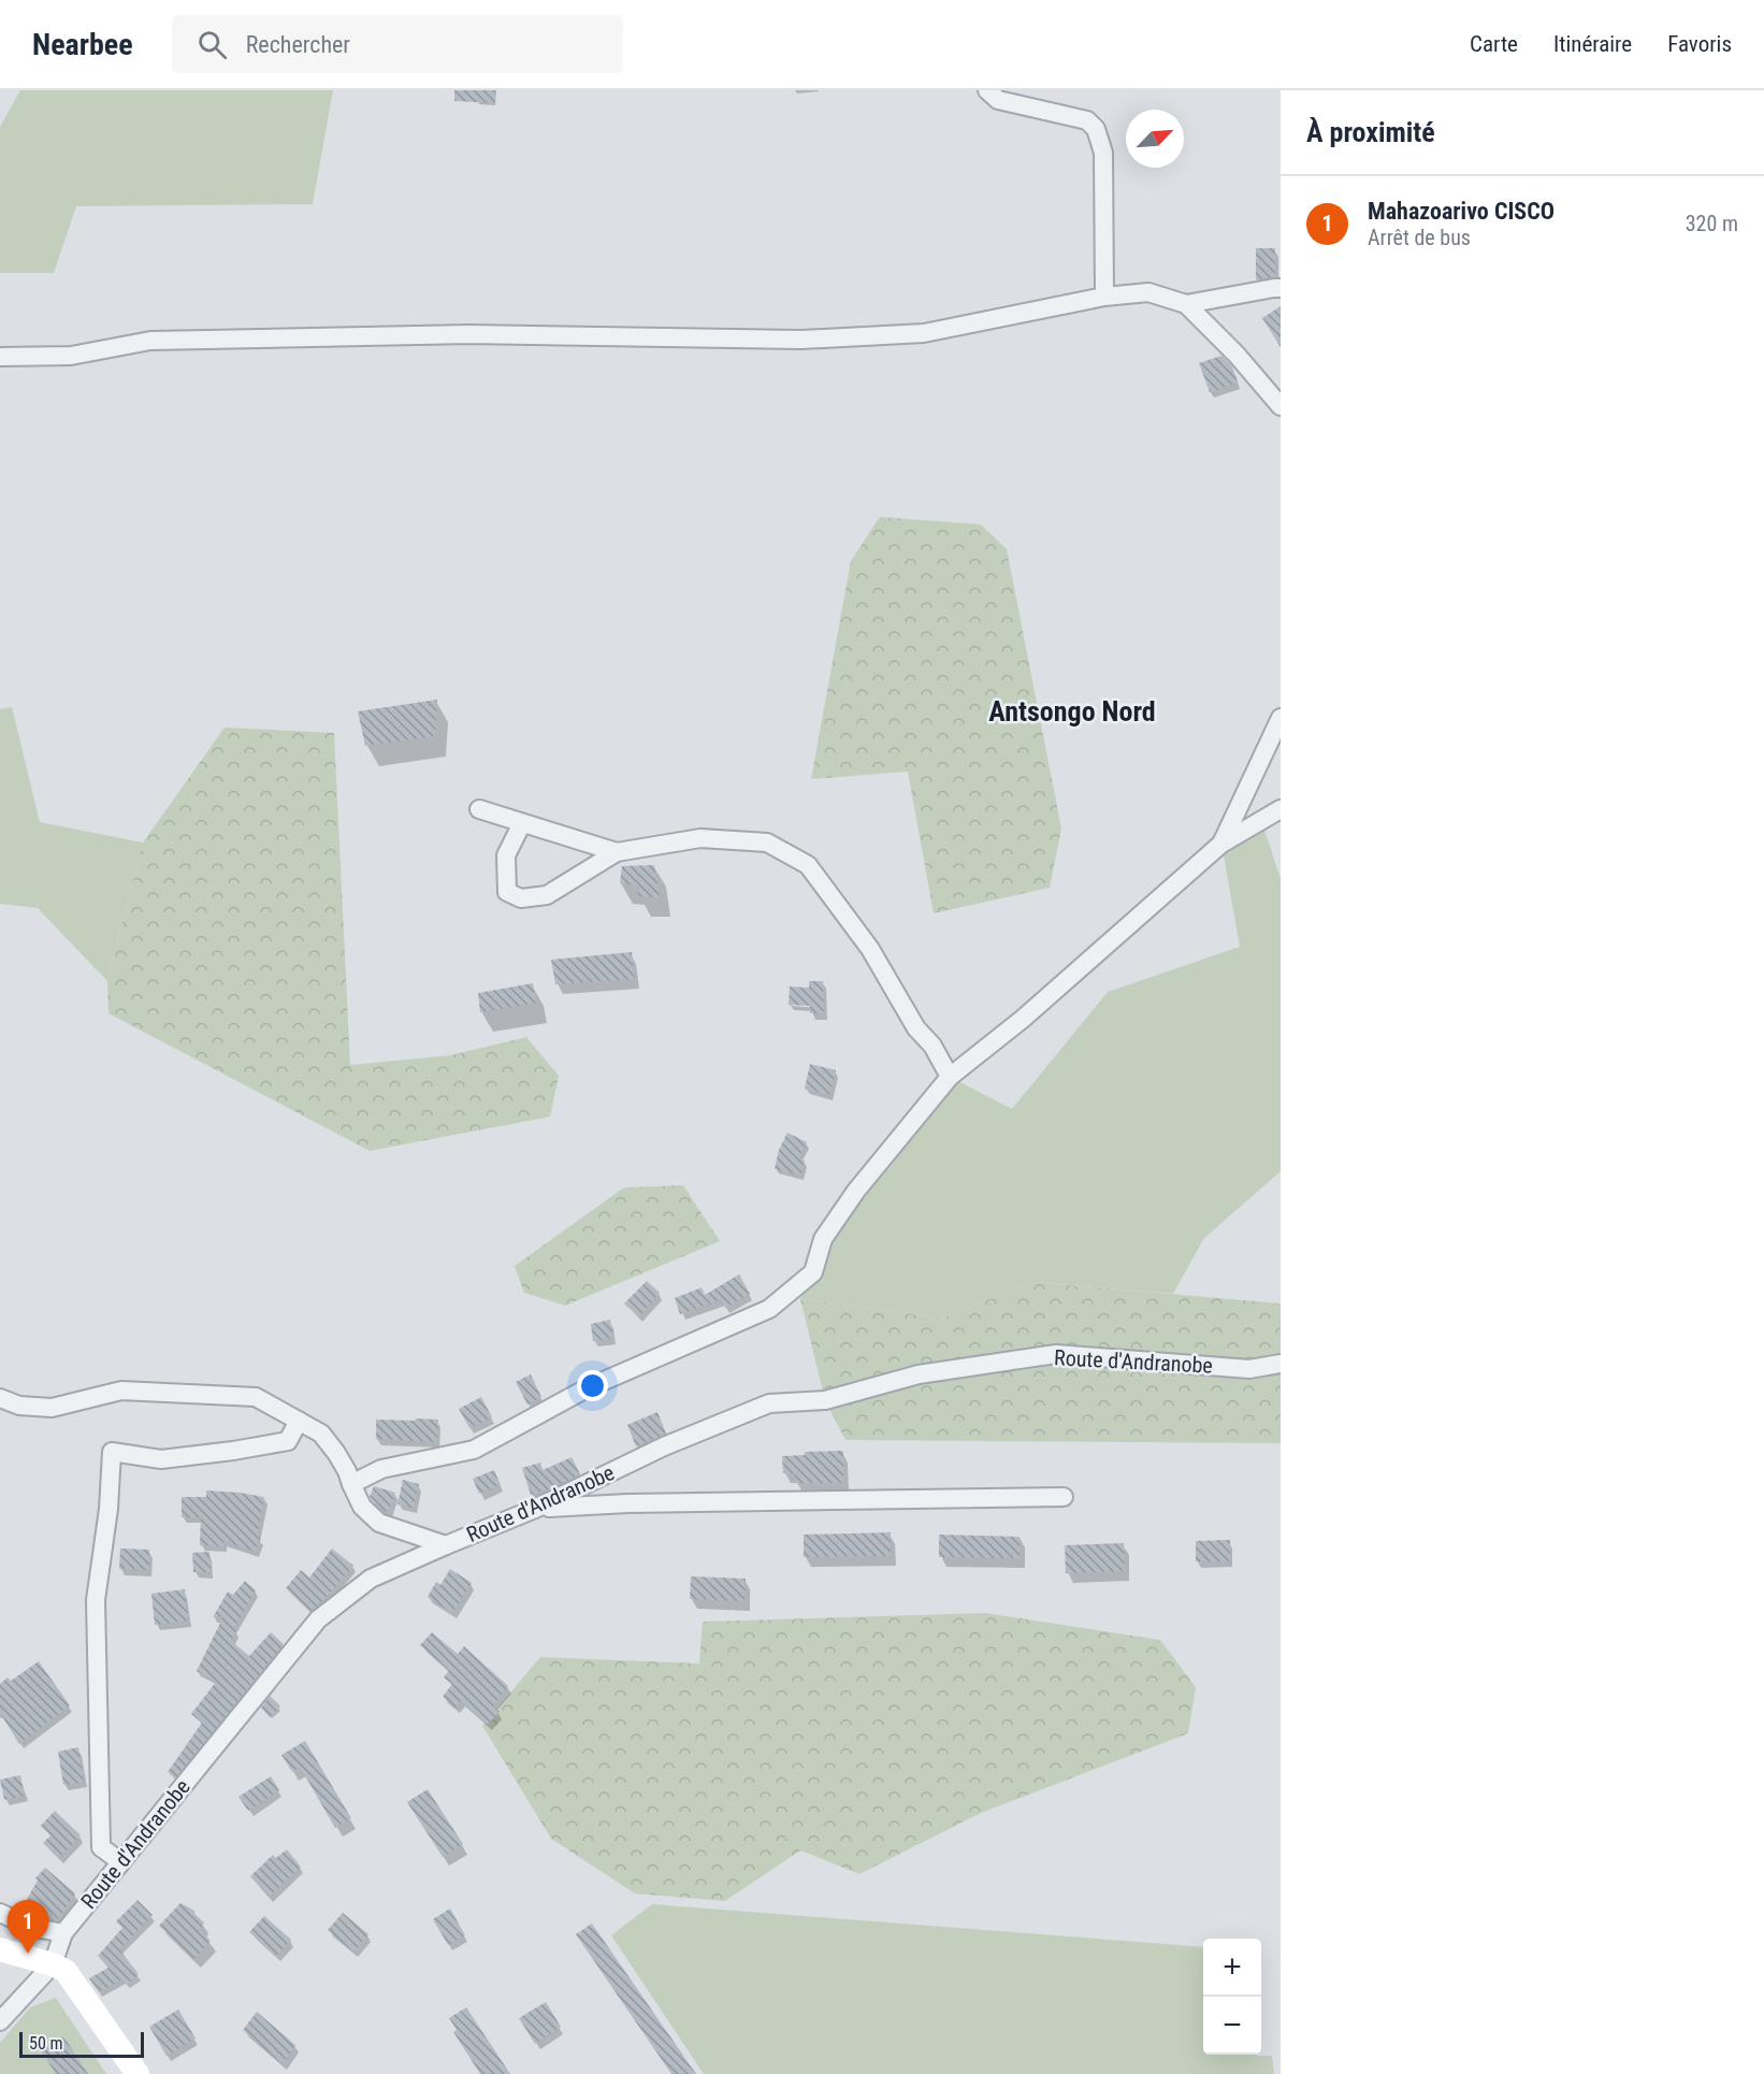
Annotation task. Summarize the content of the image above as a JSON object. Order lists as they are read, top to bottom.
{
  "streets": {
    "street": ["Route d'Andranobe"]
  },
  "districts": ["Antsongo Nord"],
  "scale_bar": "50 m",
  "north": "top right",
  "page": {
    "header": "Nearbee",
    "search": "Rechercher",
    "nav": ["Carte", "Itinéraire", "Favoris"],
    "heading": "À proximité",
    "list": [
      {
        "mark": "1",
        "name": "Mahazoarivo CISCO",
        "note": "Arrêt de bus",
        "value": "320 m"
      }
    ],
    "pins": "1",
    "map_buttons": ["+", "−"],
    "scale": "50 m"
  }
}
